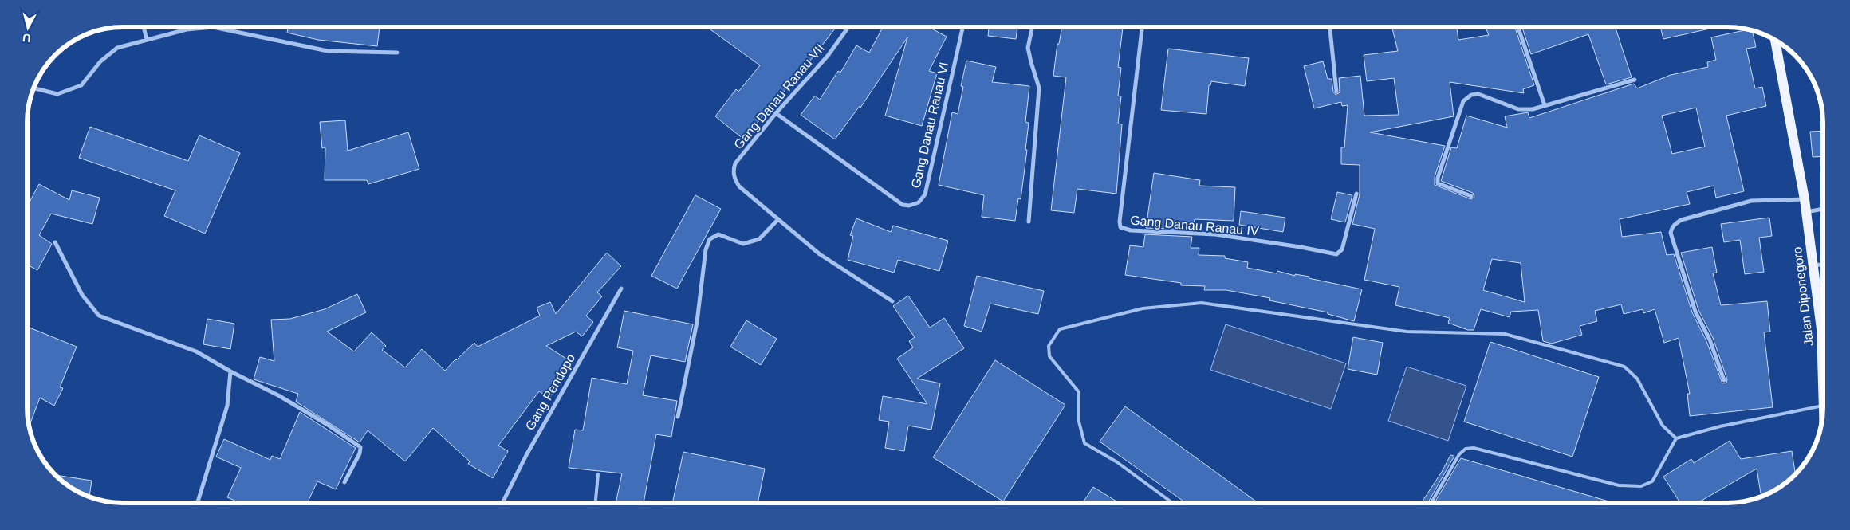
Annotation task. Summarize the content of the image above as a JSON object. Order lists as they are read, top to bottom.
{
  "streets": {
    "main road": ["Jalan Diponegoro"],
    "street": [
      "Gang Danau Ranau VII",
      "Gang Danau Ranau VI",
      "Gang Danau Ranau IV",
      "Gang Pendopo"
    ]
  },
  "crossings": [
    ["Gang Danau Ranau VII", "Gang Danau Ranau VI"]
  ],
  "north": "bottom"
}
